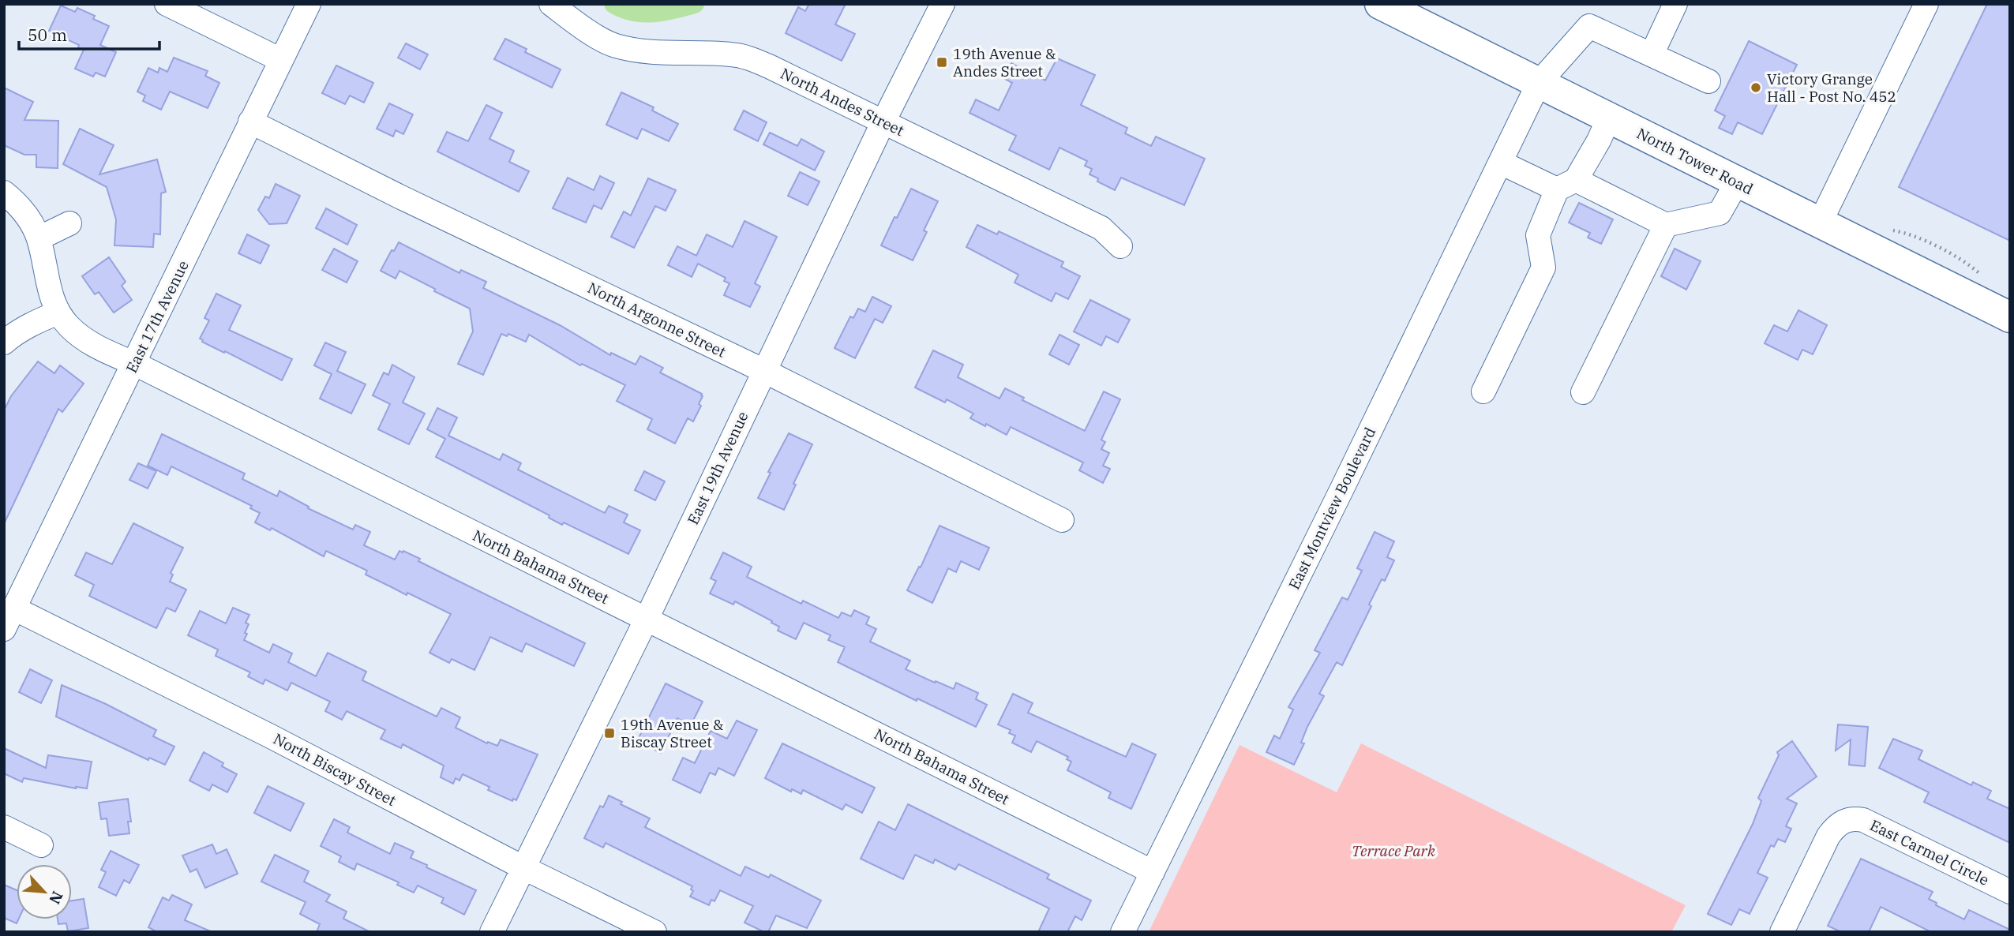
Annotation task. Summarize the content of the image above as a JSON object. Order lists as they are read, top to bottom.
{
  "streets": {
    "main road": ["North Tower Road"],
    "street": [
      "North Andes Street",
      "East 17th Avenue",
      "North Argonne Street",
      "East 19th Avenue",
      "East Montview Boulevard",
      "North Bahama Street",
      "North Biscay Street",
      "East Carmel Circle"
    ]
  },
  "crossings": [
    ["North Andes Street", "East 19th Avenue"],
    ["North Tower Road", "East Montview Boulevard"],
    ["East 17th Avenue", "North Argonne Street"],
    ["East 17th Avenue", "North Bahama Street"],
    ["East 17th Avenue", "North Biscay Street"],
    ["North Argonne Street", "East 19th Avenue"],
    ["East 19th Avenue", "North Bahama Street"],
    ["East 19th Avenue", "North Biscay Street"],
    ["East Montview Boulevard", "North Bahama Street"]
  ],
  "parks": ["Terrace Park"],
  "places": {
    "transit": ["19th Avenue & Andes Street", "19th Avenue & Biscay Street"],
    "other": ["Victory Grange Hall - Post No. 452"]
  },
  "scale_bar": "50 m",
  "north": "bottom right"
}
